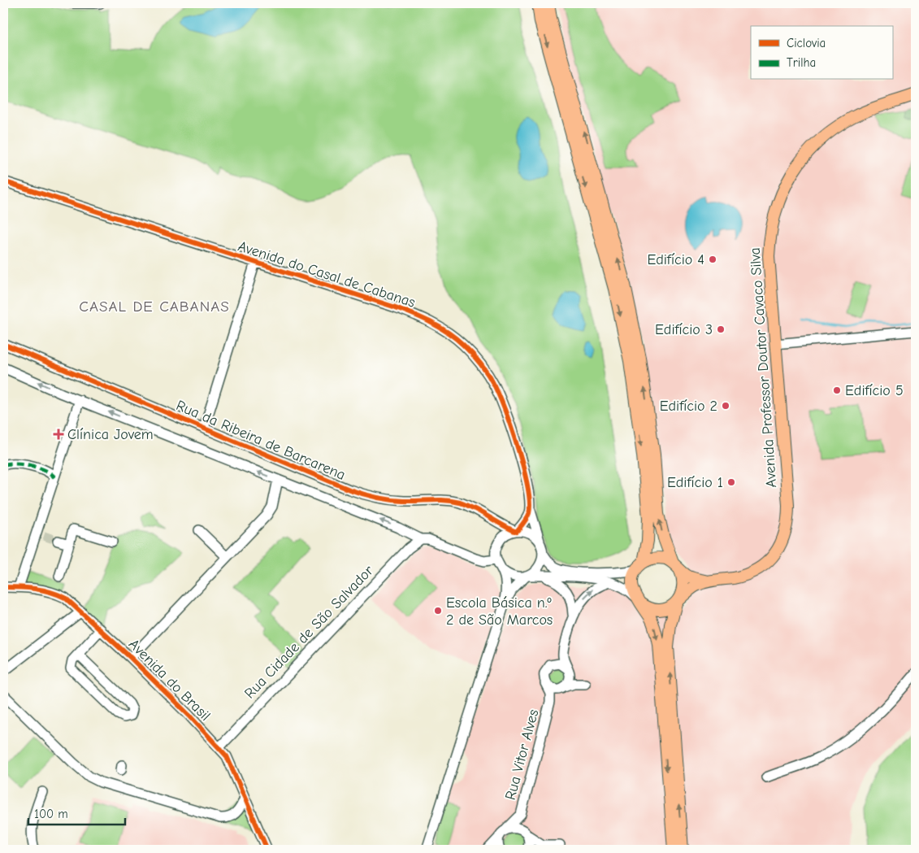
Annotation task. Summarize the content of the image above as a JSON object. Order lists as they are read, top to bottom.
{
  "streets": {
    "main road": ["Avenida Professor Doutor Cavaco Silva"],
    "street": [
      "Avenida do Casal de Cabanas",
      "Rua da Ribeira de Barcarena",
      "Rua Cidade de São Salvador",
      "Avenida do Brasil",
      "Rua Vitor Alves"
    ]
  },
  "crossings": [
    ["Avenida do Casal de Cabanas", "Rua da Ribeira de Barcarena"],
    ["Avenida do Casal de Cabanas", "Rua Vitor Alves"],
    ["Rua da Ribeira de Barcarena", "Rua Vitor Alves"],
    ["Rua Cidade de São Salvador", "Avenida do Brasil"]
  ],
  "districts": ["CASAL DE CABANAS"],
  "places": {
    "other": [
      "Edifício 4",
      "Edifício 3",
      "Edifício 5",
      "Edifício 2",
      "Edifício 1",
      "Escola Básica n.º 2 de São Marcos"
    ],
    "health": ["Clínica Jovem"]
  },
  "legend": ["Ciclovia", "Trilha"],
  "scale_bar": "100 m"
}
